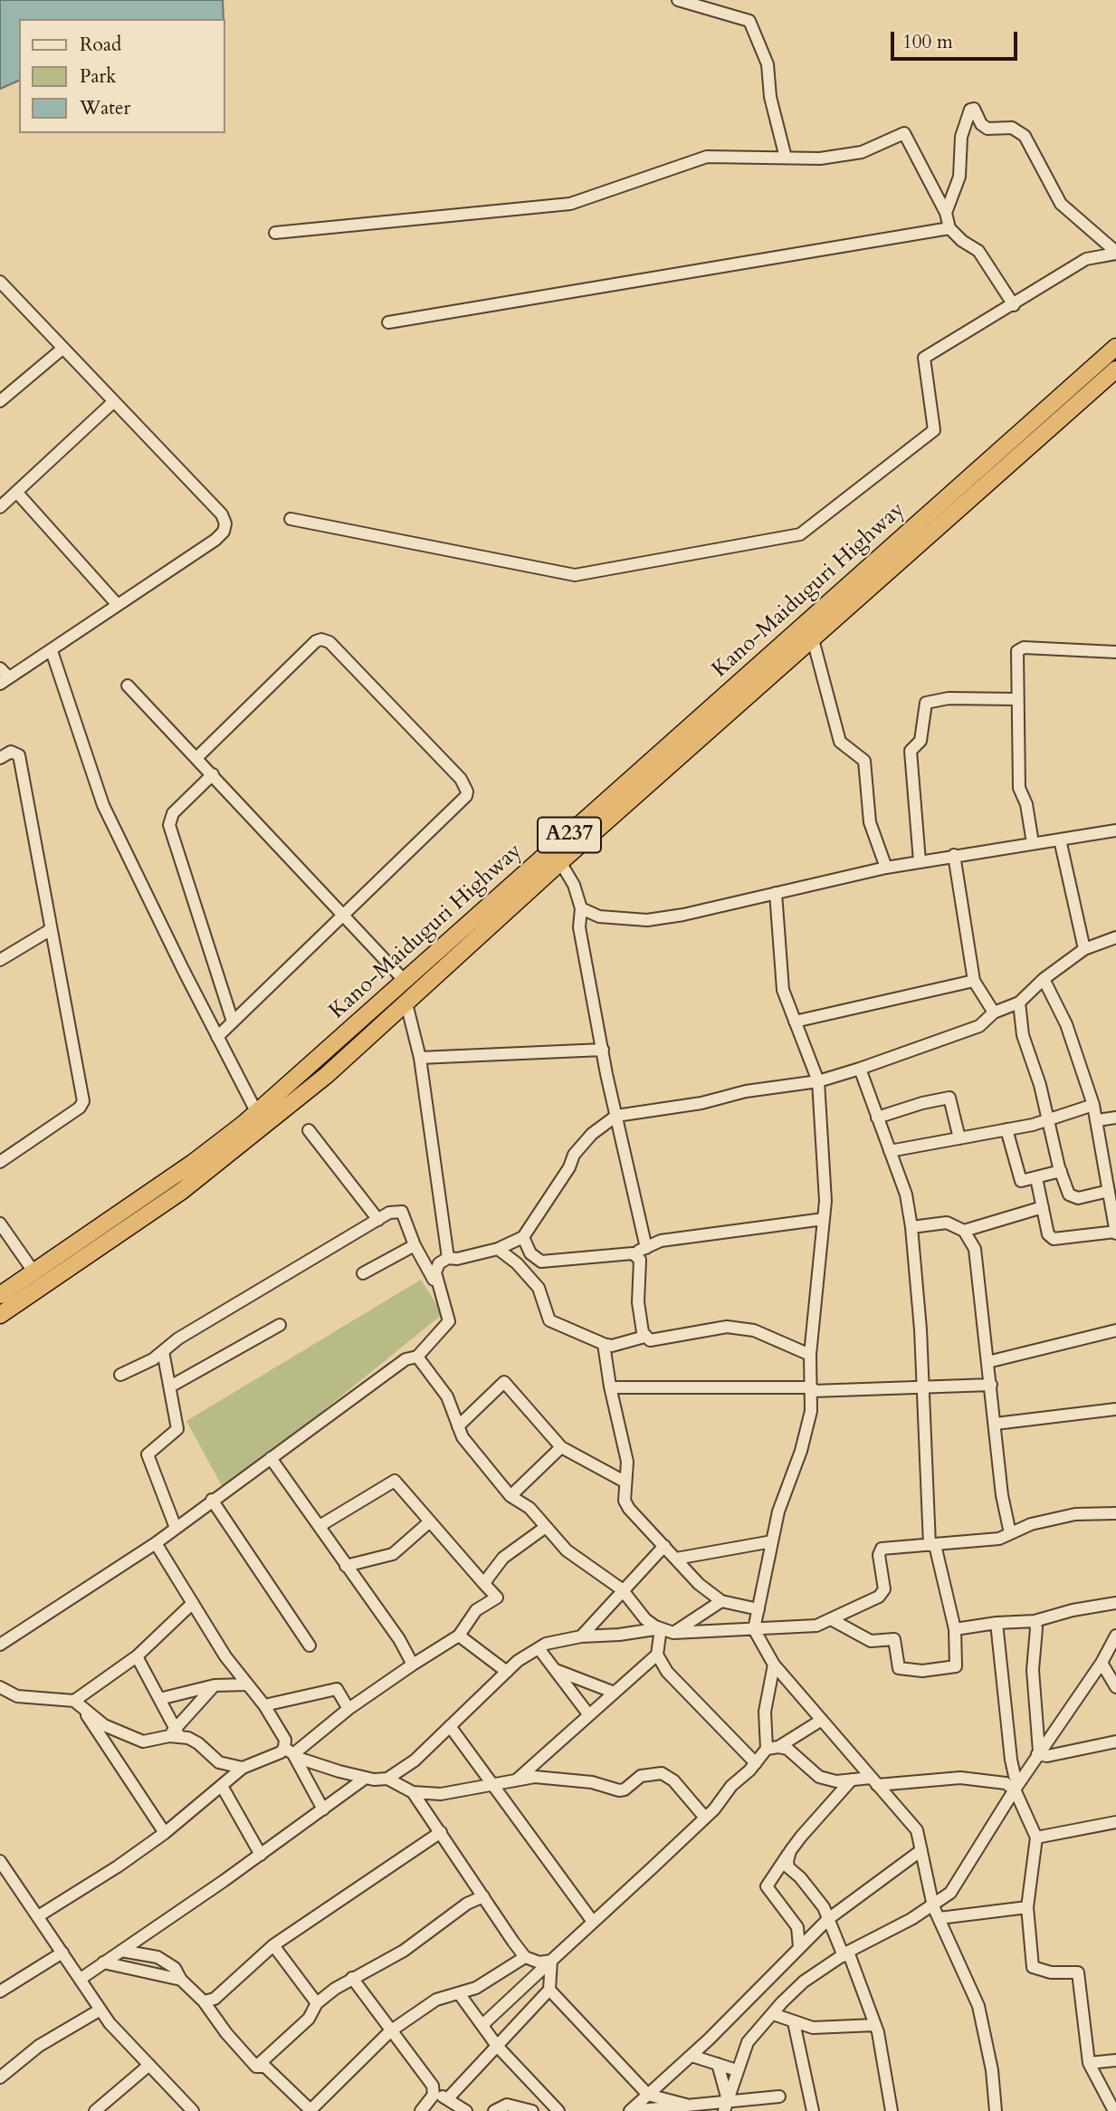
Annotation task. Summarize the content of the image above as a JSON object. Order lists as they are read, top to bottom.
{
  "streets": {
    "highway": ["Kano-Maiduguri Highway", "A237"]
  },
  "legend": ["Road", "Park", "Water"],
  "scale_bar": "100 m"
}
